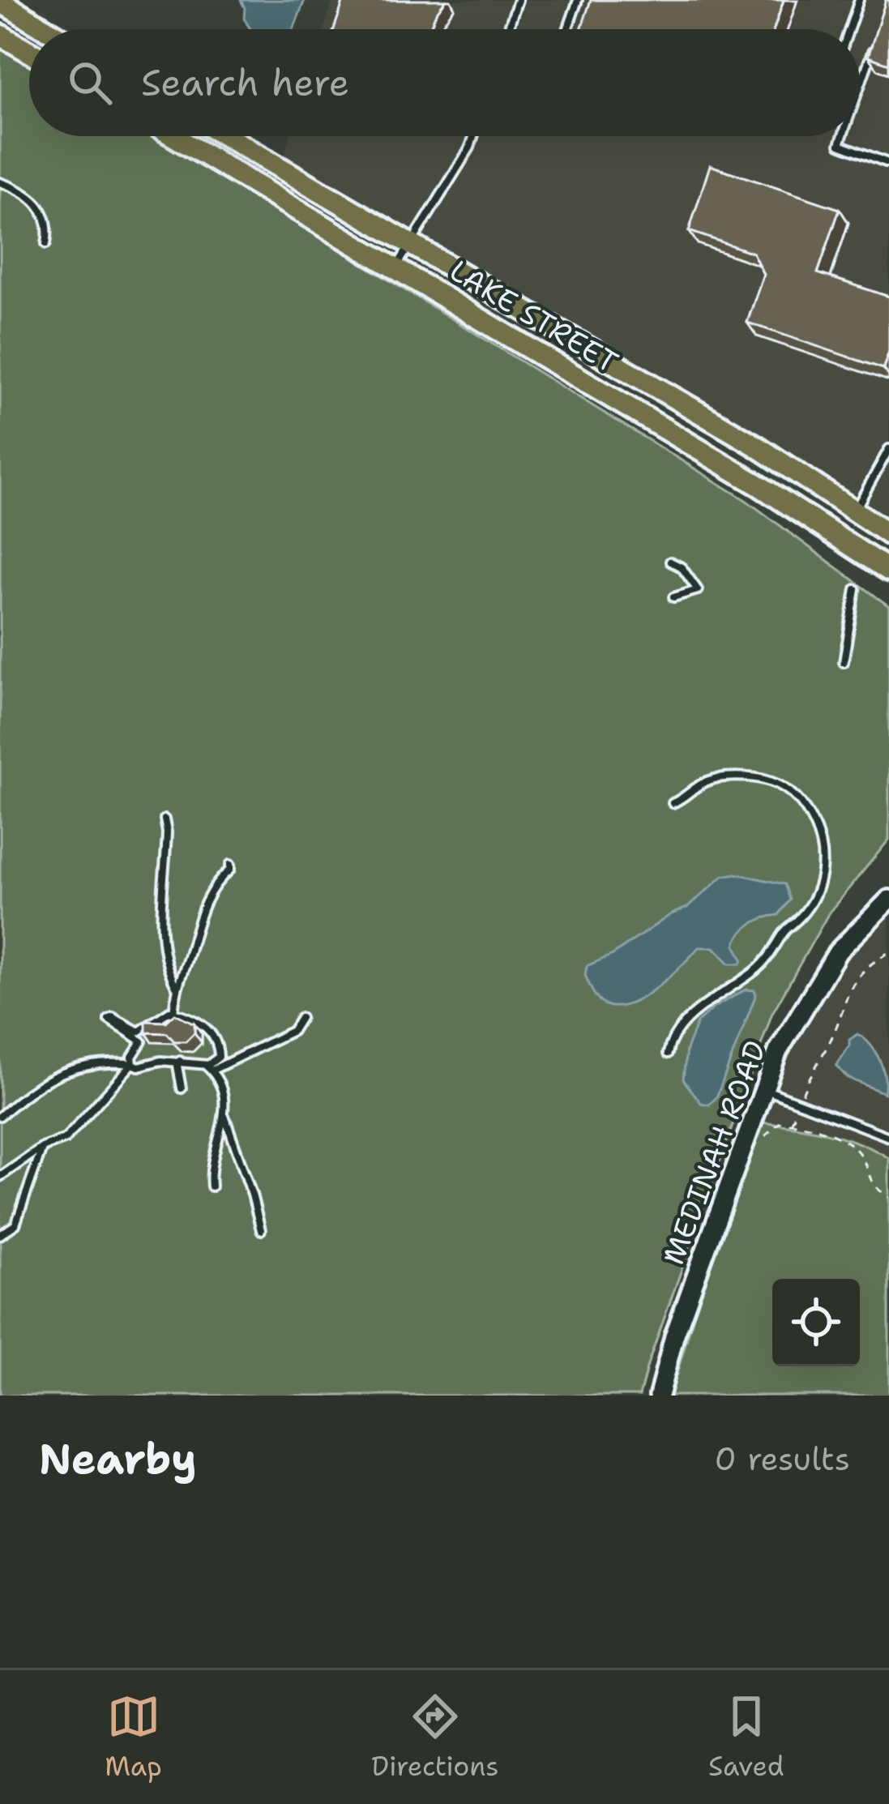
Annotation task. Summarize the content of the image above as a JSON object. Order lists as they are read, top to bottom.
{
  "streets": {
    "main road": ["LAKE STREET", "MEDINAH ROAD"]
  },
  "page": {
    "search": "Search here",
    "heading": ["Nearby", "0 results"],
    "nav": ["Map", "Directions", "Saved"]
  }
}
